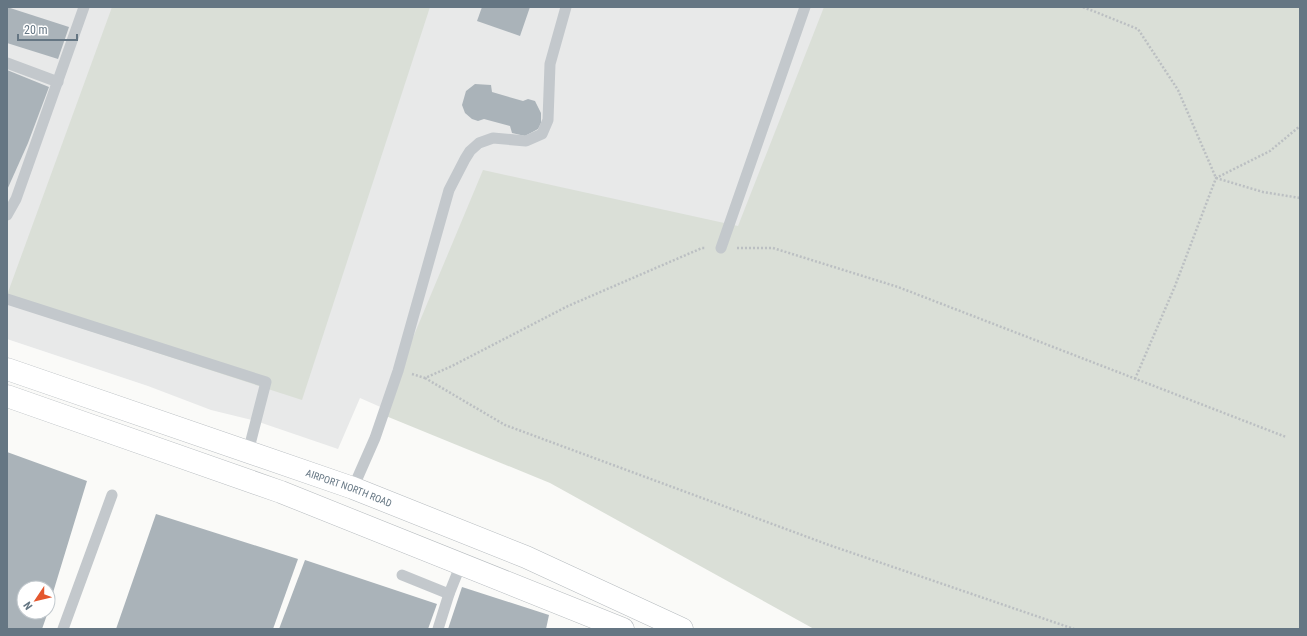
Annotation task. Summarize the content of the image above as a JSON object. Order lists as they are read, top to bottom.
{
  "streets": {
    "main road": ["AIRPORT NORTH ROAD"]
  },
  "scale_bar": "20 m",
  "north": "bottom left"
}
